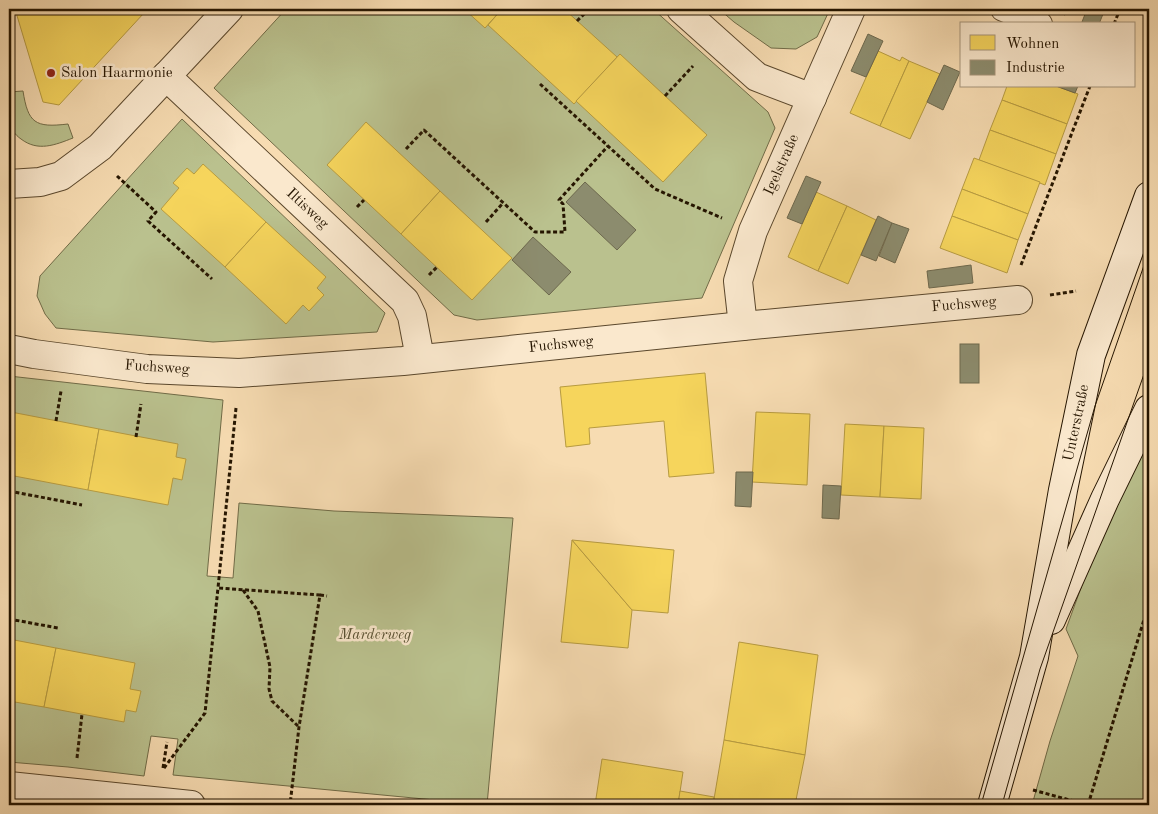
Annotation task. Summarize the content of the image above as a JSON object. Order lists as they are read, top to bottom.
{
  "streets": {
    "street": [
      "Igelstraße",
      "Iltisweg",
      "Fuchsweg",
      "Unterstraße"
    ]
  },
  "crossings": [
    ["Igelstraße", "Fuchsweg"],
    ["Iltisweg", "Fuchsweg"],
    ["Fuchsweg", "Unterstraße"]
  ],
  "parks": ["Marderweg"],
  "places": ["Salon Haarmonie"],
  "legend": ["Wohnen", "Industrie"]
}
